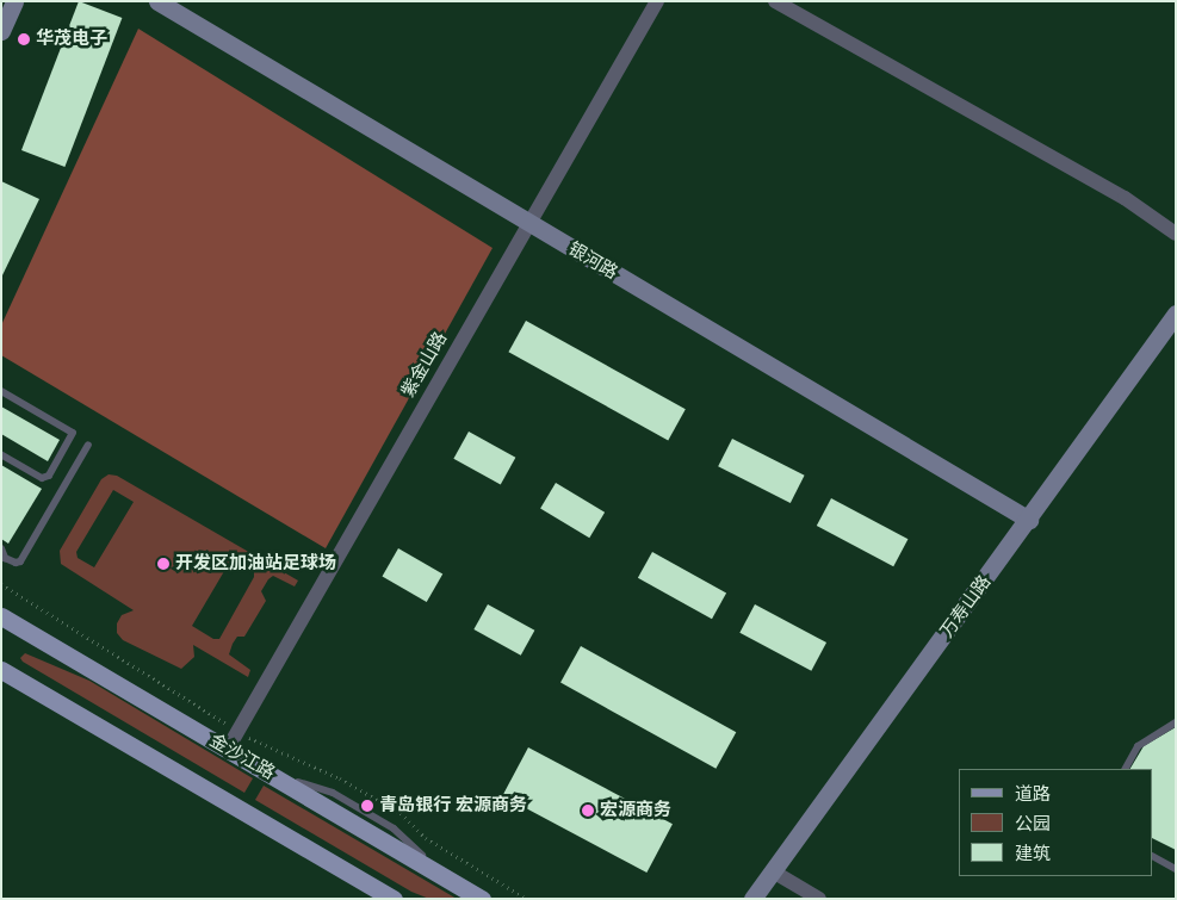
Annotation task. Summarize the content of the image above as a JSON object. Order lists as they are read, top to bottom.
{
  "streets": {
    "main road": ["金沙江路"],
    "street": ["银河路", "紫金山路", "万寿山路"]
  },
  "crossings": [
    ["银河路", "紫金山路"],
    ["银河路", "万寿山路"],
    ["紫金山路", "金沙江路"]
  ],
  "places": [
    "华茂电子",
    "开发区加油站足球场",
    "青岛银行 宏源商务",
    "宏源商务"
  ],
  "legend": ["道路", "公园", "建筑"]
}
